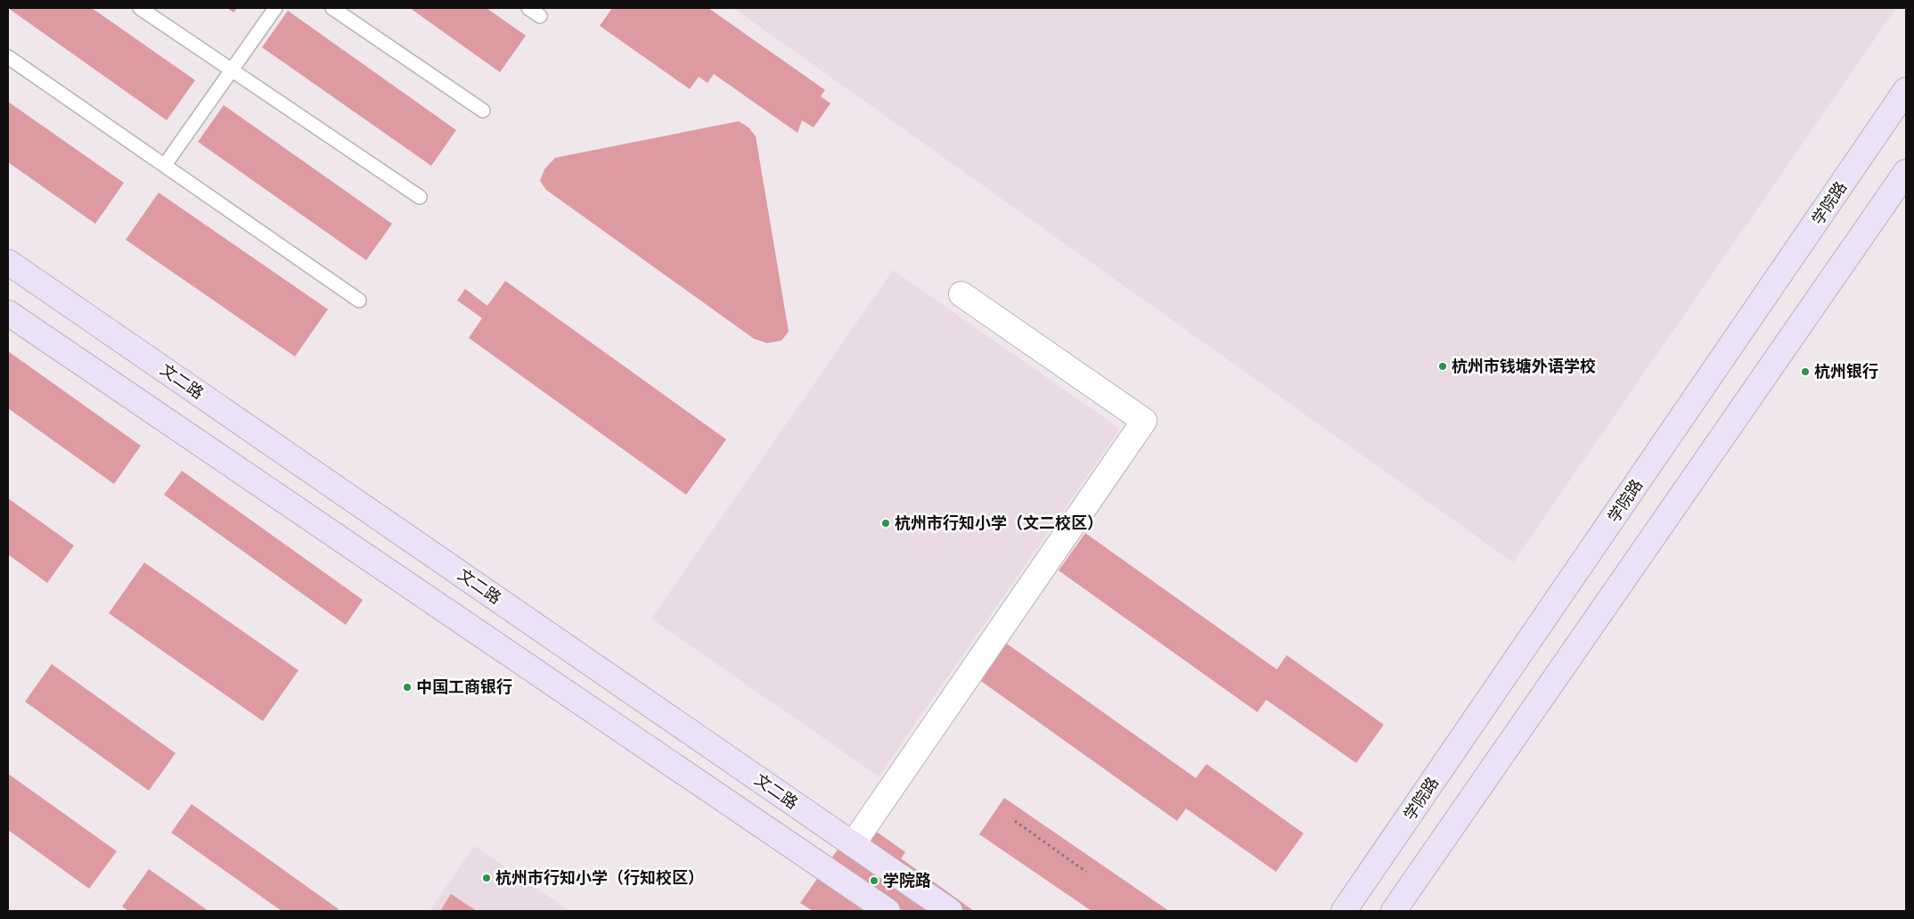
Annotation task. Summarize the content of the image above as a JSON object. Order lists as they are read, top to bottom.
{
  "streets": {
    "main road": ["学院路", "文二路"]
  },
  "places": [
    "杭州市钱塘外语学校",
    "杭州银行",
    "杭州市行知小学（文二校区）",
    "中国工商银行",
    "杭州市行知小学（行知校区）",
    "学院路"
  ]
}
